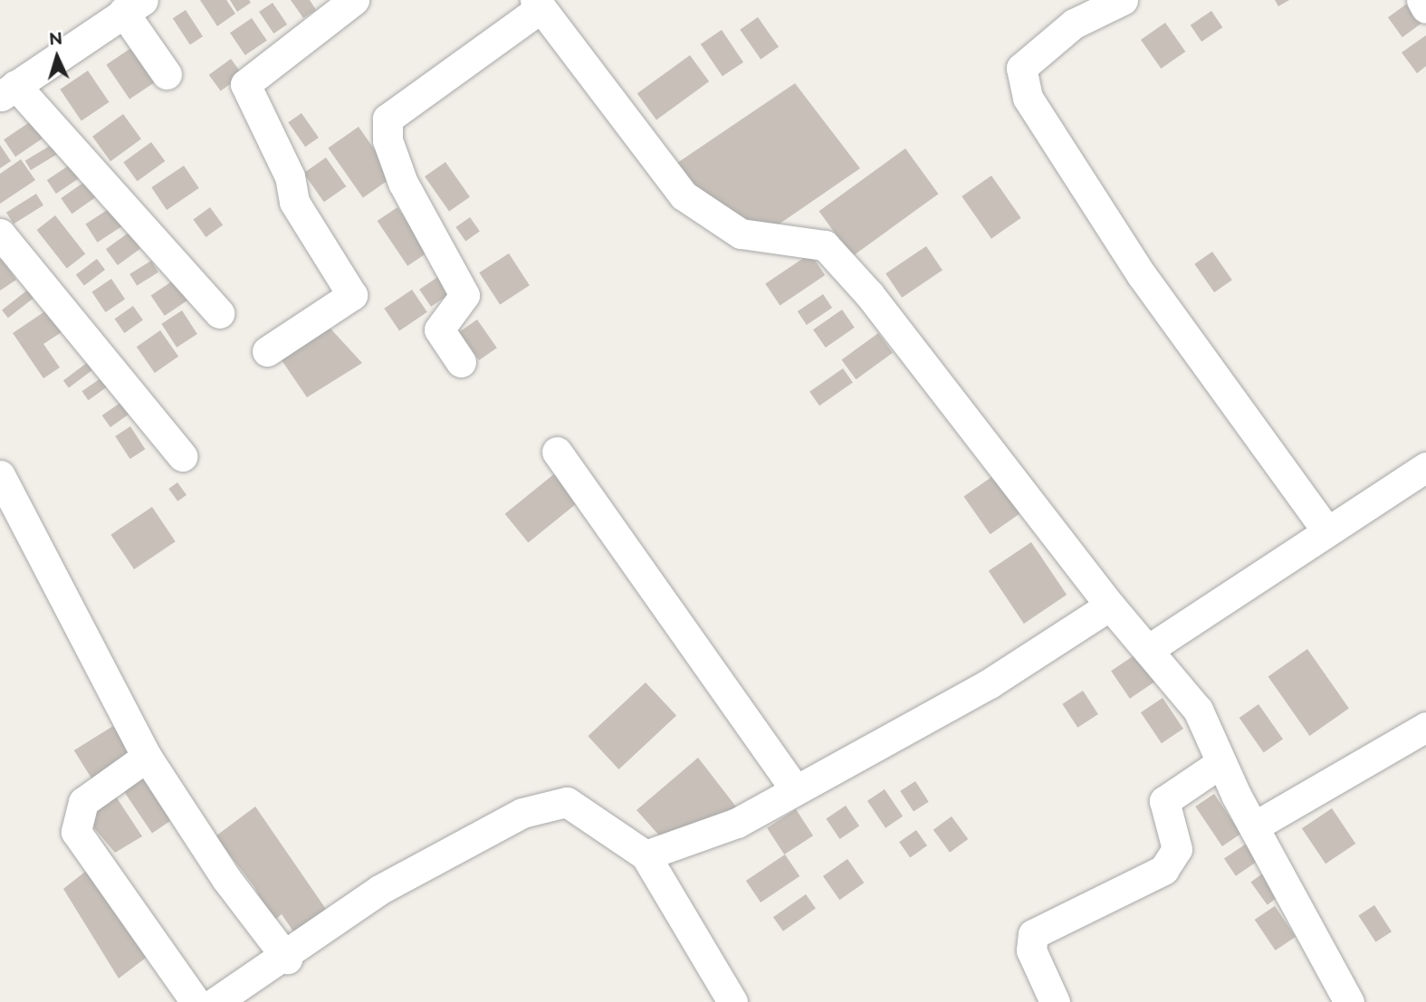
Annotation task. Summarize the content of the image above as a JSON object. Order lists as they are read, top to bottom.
{
  "north": "top"
}
